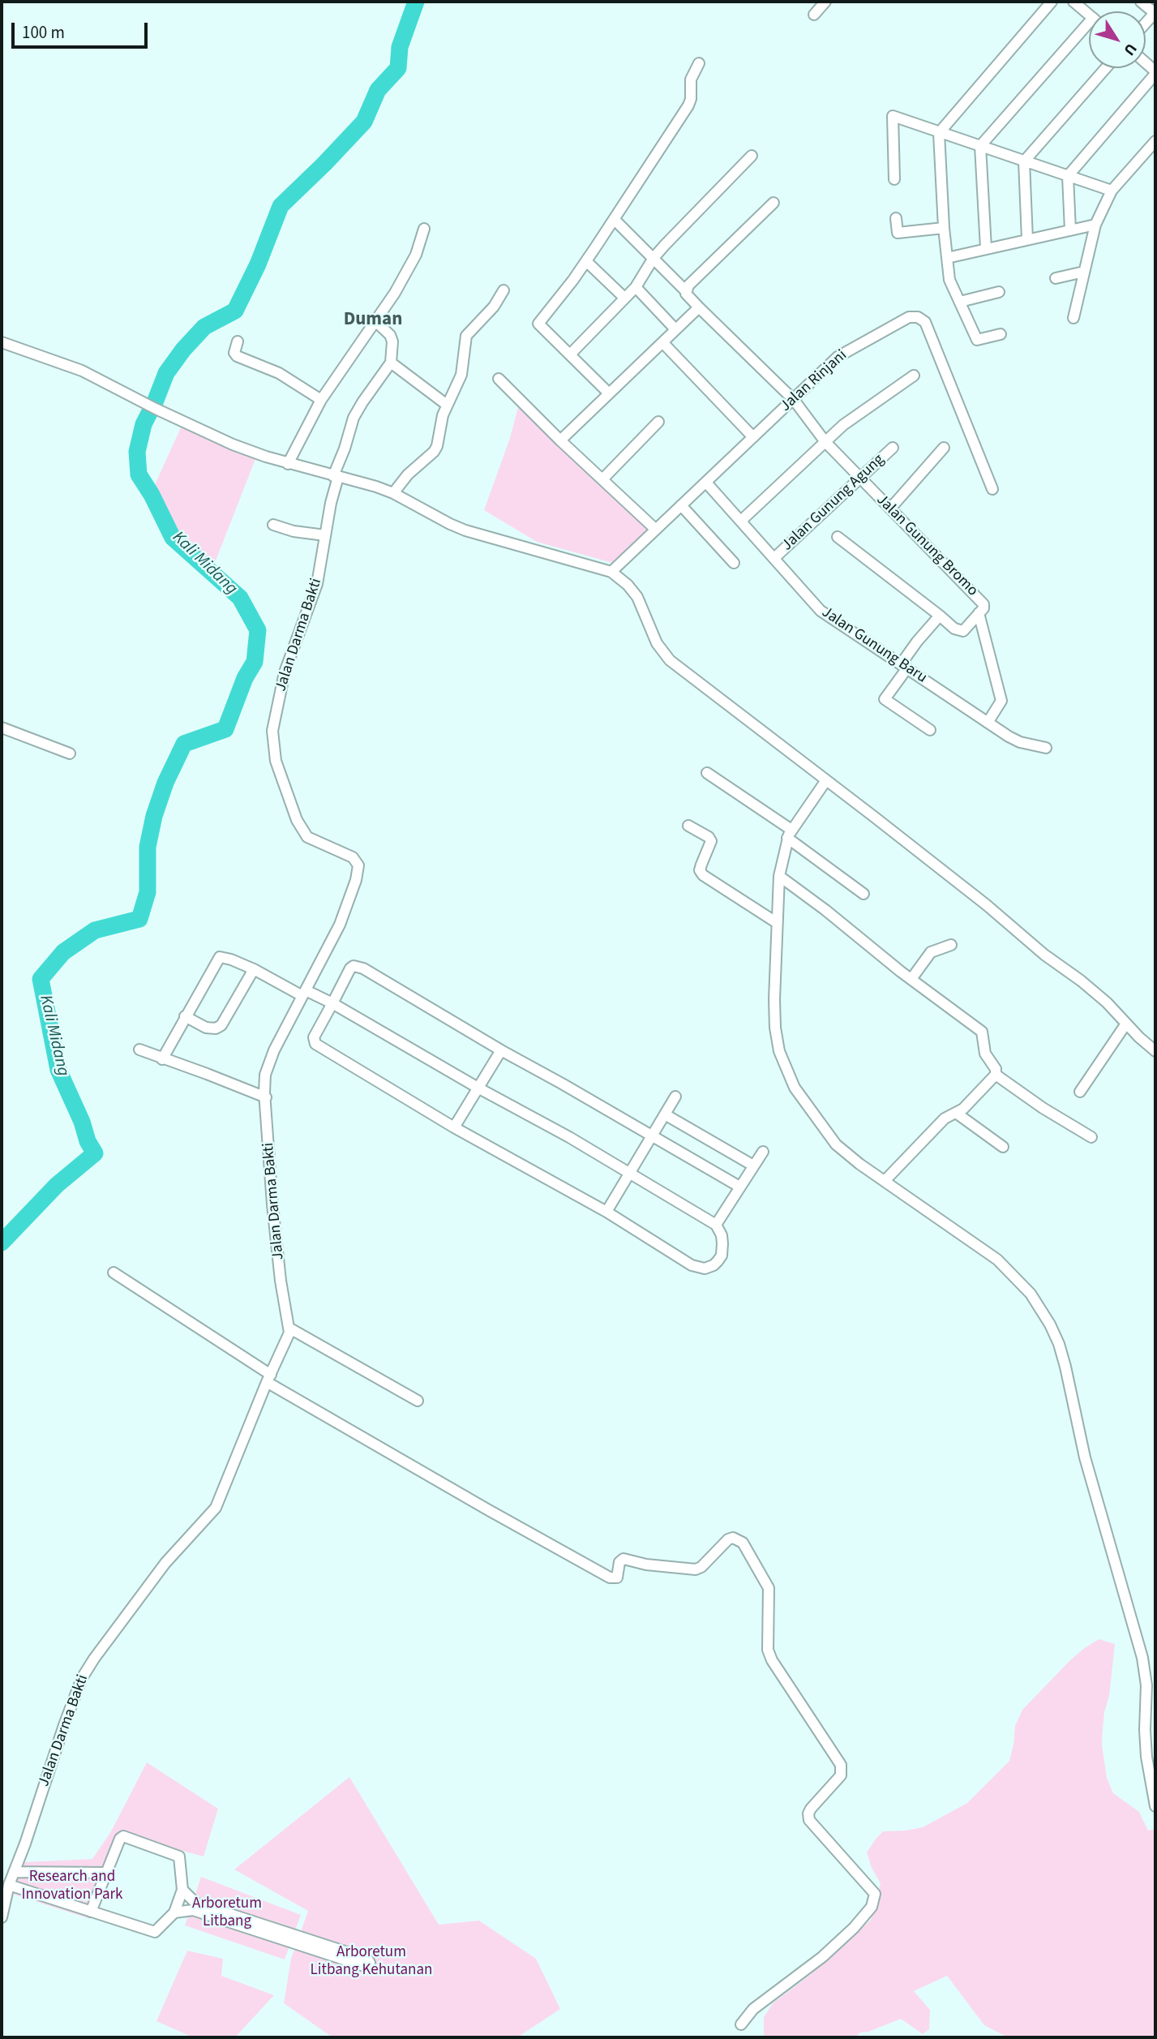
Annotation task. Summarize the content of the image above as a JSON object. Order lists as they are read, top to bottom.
{
  "streets": {
    "street": [
      "Jalan Rinjani",
      "Jalan Gunung Agung",
      "Jalan Gunung Bromo",
      "Jalan Darma Bakti",
      "Jalan Gunung Baru"
    ]
  },
  "crossings": [
    ["Jalan Rinjani", "Jalan Gunung Bromo"],
    ["Jalan Rinjani", "Jalan Gunung Baru"],
    ["Jalan Gunung Agung", "Jalan Gunung Bromo"],
    ["Jalan Gunung Agung", "Jalan Gunung Baru"]
  ],
  "districts": ["Duman"],
  "water": ["Kali Midang"],
  "parks": ["Research and Innovation Park", "Arboretum Litbang", "Arboretum Litbang Kehutanan"],
  "scale_bar": "100 m",
  "north": "bottom right"
}
